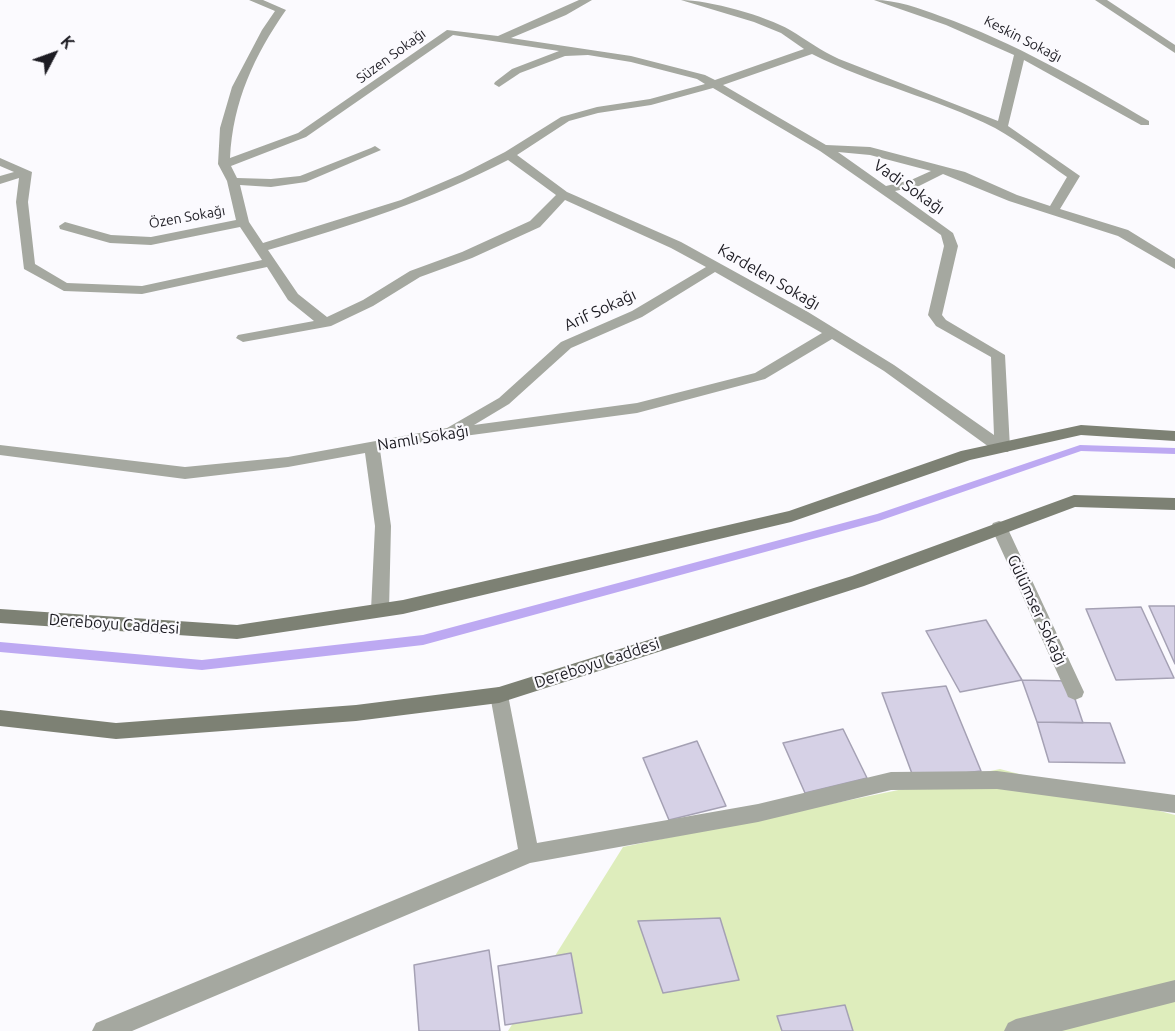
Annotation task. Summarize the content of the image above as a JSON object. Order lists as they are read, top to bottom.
{
  "streets": {
    "main road": ["Dereboyu Caddesi"],
    "street": [
      "Keskin Sokağı",
      "Süzen Sokağı",
      "Vadi Sokağı",
      "Özen Sokağı",
      "Kardelen Sokağı",
      "Arif Sokağı",
      "Namlı Sokağı",
      "Gülümser Sokağı"
    ]
  },
  "crossings": [
    ["Süzen Sokağı", "Vadi Sokağı"],
    ["Vadi Sokağı", "Kardelen Sokağı"],
    ["Vadi Sokağı", "Dereboyu Caddesi"],
    ["Kardelen Sokağı", "Arif Sokağı"],
    ["Kardelen Sokağı", "Namlı Sokağı"],
    ["Kardelen Sokağı", "Dereboyu Caddesi"],
    ["Arif Sokağı", "Namlı Sokağı"],
    ["Gülümser Sokağı", "Dereboyu Caddesi"]
  ],
  "north": "top right"
}
